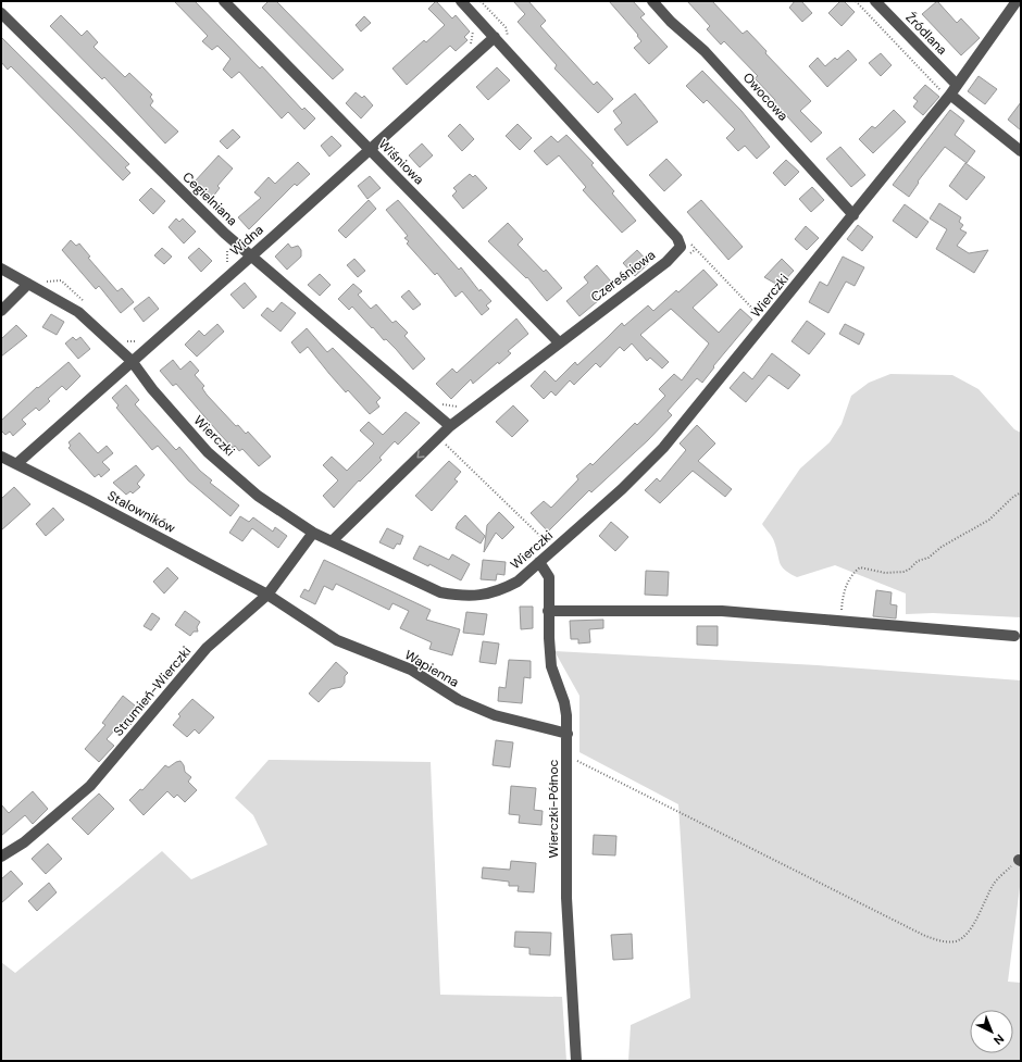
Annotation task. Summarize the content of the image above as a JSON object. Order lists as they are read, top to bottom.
{
  "streets": {
    "street": [
      "Źródlana",
      "Owocowa",
      "Wiśniowa",
      "Cegielniana",
      "Widna",
      "Czereśniowa",
      "Wierczki",
      "Stalowników",
      "Wapienna",
      "Strumień-Wierczki",
      "Wierczki-Północ"
    ]
  },
  "crossings": [
    ["Źródlana", "Wierczki"],
    ["Owocowa", "Wierczki"],
    ["Wiśniowa", "Widna"],
    ["Wiśniowa", "Czereśniowa"],
    ["Cegielniana", "Widna"],
    ["Cegielniana", "Czereśniowa"],
    ["Widna", "Czereśniowa"],
    ["Widna", "Wierczki"],
    ["Widna", "Stalowników"],
    ["Czereśniowa", "Wierczki"],
    ["Wierczki", "Strumień-Wierczki"],
    ["Wierczki", "Wierczki-Północ"],
    ["Stalowników", "Wapienna"],
    ["Stalowników", "Strumień-Wierczki"],
    ["Wapienna", "Strumień-Wierczki"],
    ["Wapienna", "Wierczki-Północ"]
  ],
  "north": "bottom right"
}
